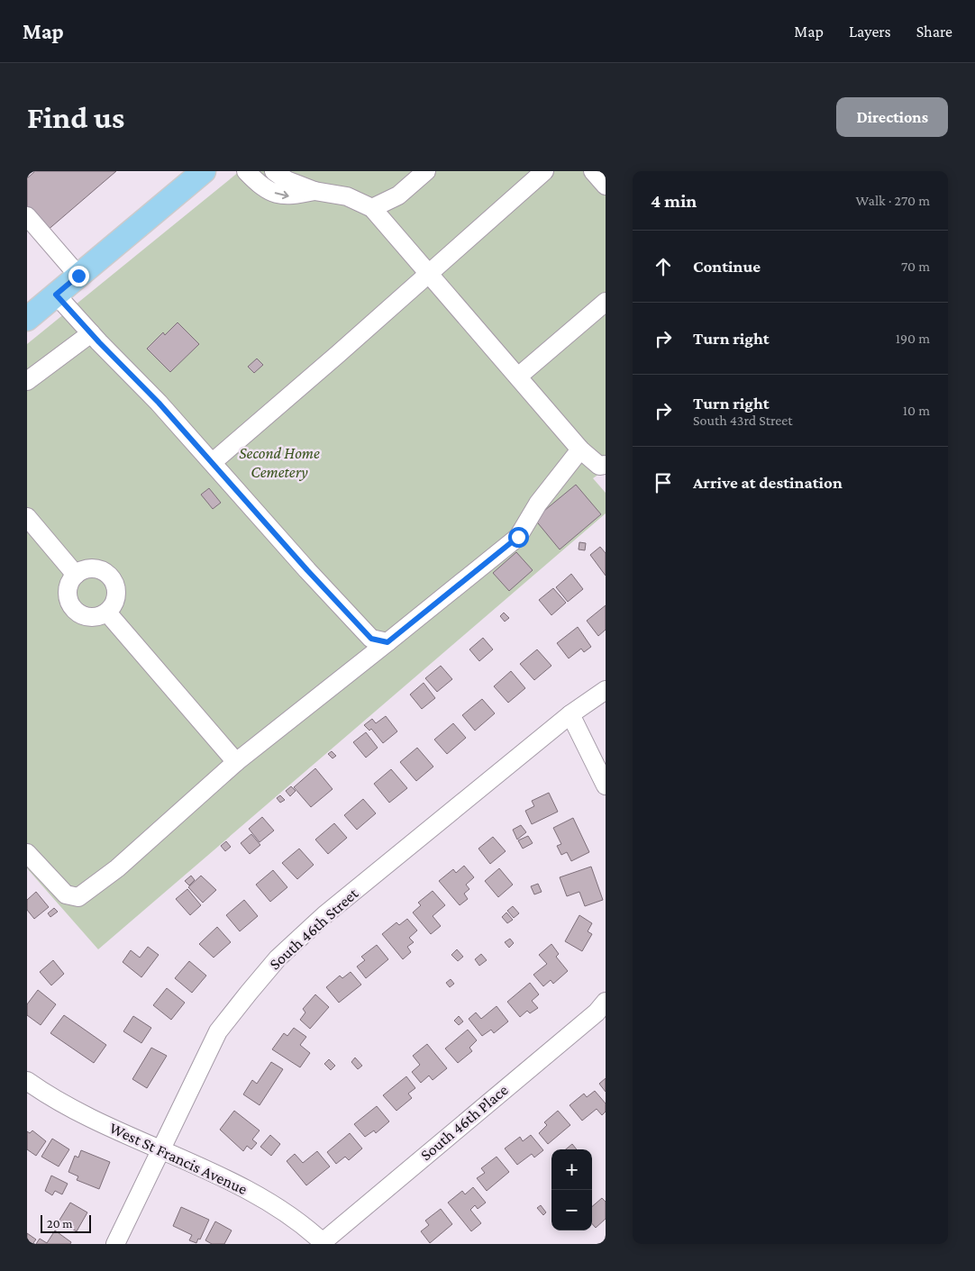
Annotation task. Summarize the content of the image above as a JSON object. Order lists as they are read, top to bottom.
{
  "streets": {
    "street": ["South 46th Street", "South 46th Place", "West St Francis Avenue"]
  },
  "crossings": [
    ["South 46th Street", "West St Francis Avenue"],
    ["South 46th Place", "West St Francis Avenue"]
  ],
  "parks": ["Second Home Cemetery"],
  "scale_bar": "20 m",
  "page": {
    "header": "Map",
    "nav": ["Map", "Layers", "Share"],
    "buttons": "Directions",
    "title": "Find us",
    "heading": ["4 min", "Walk · 270 m"],
    "list": [
      ["Continue", "70 m"],
      ["Turn right", "190 m"],
      ["Turn right", "South 43rd Street", "10 m"],
      "Arrive at destination"
    ],
    "map_buttons": ["+", "−"],
    "scale": "20 m"
  }
}
